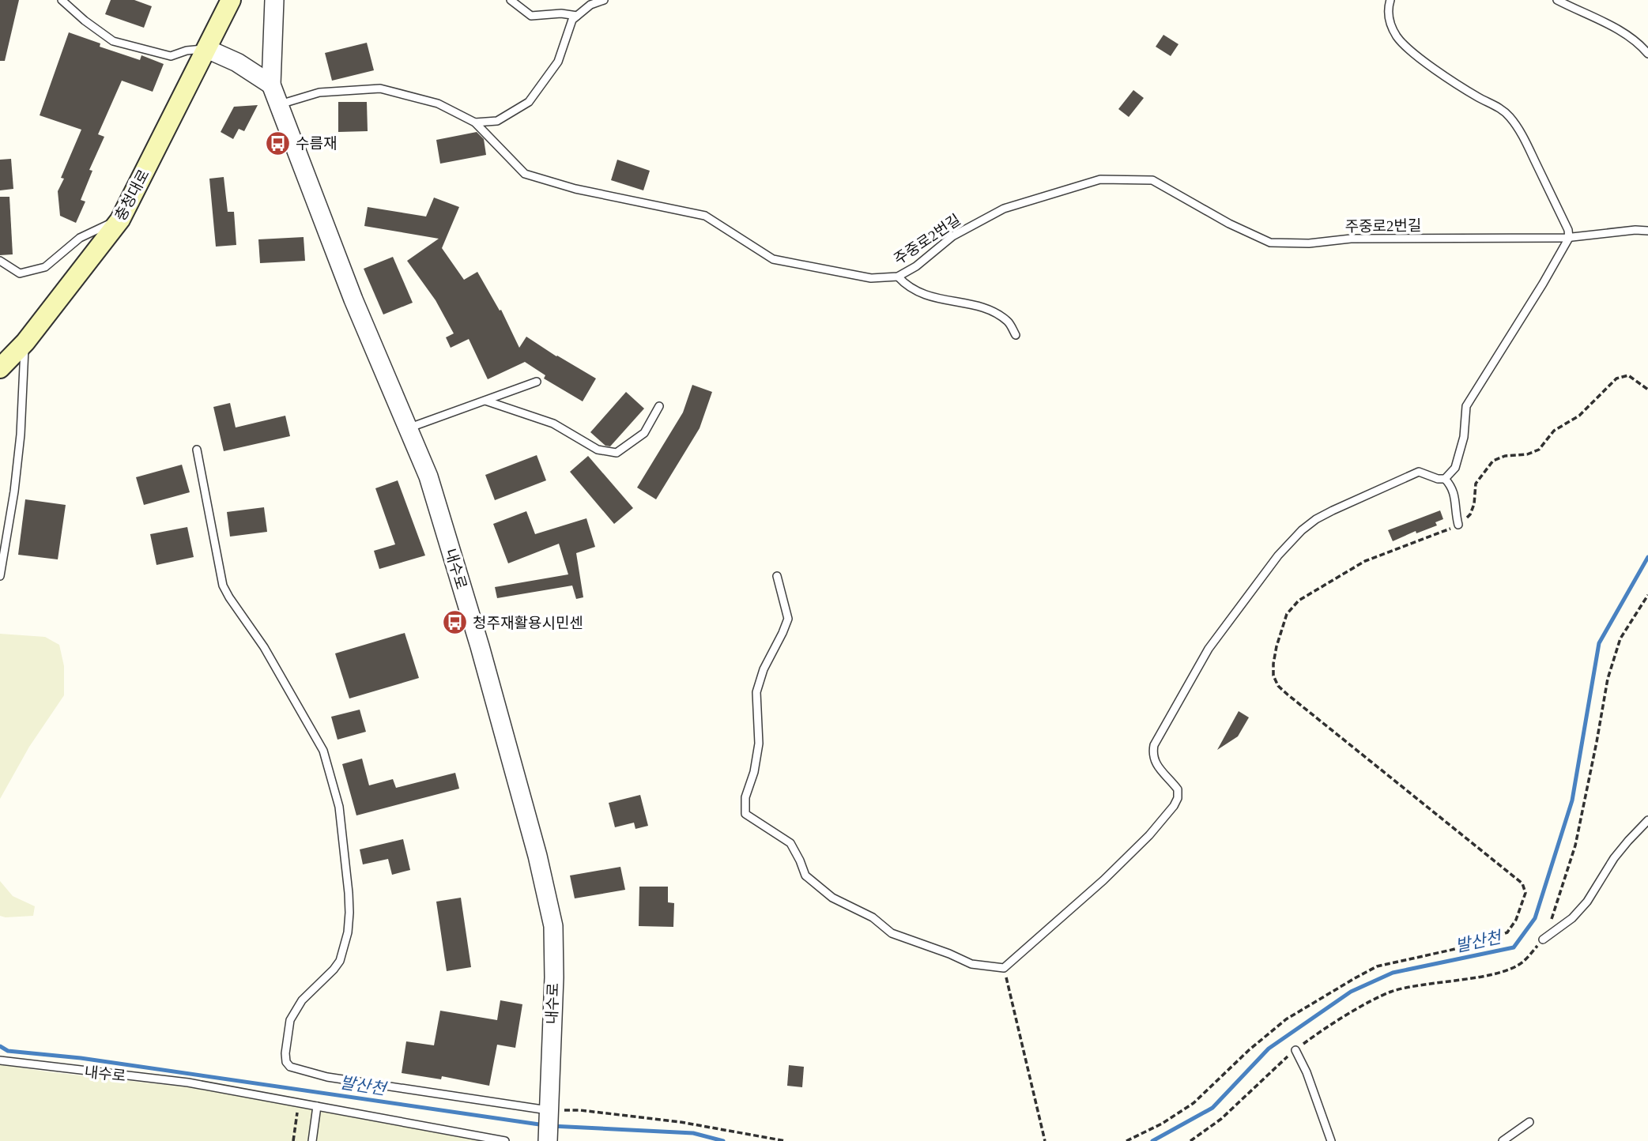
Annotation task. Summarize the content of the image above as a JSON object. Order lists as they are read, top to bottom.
{
  "streets": {
    "main road": ["충청대로"],
    "street": ["내수로"],
    "lane": ["주중로2번길"]
  },
  "crossings": [
    ["주중로2번길", "내수로"]
  ],
  "water": ["발산천"],
  "places": {
    "bus stop": ["수름재", "청주재활용시민센"]
  }
}
